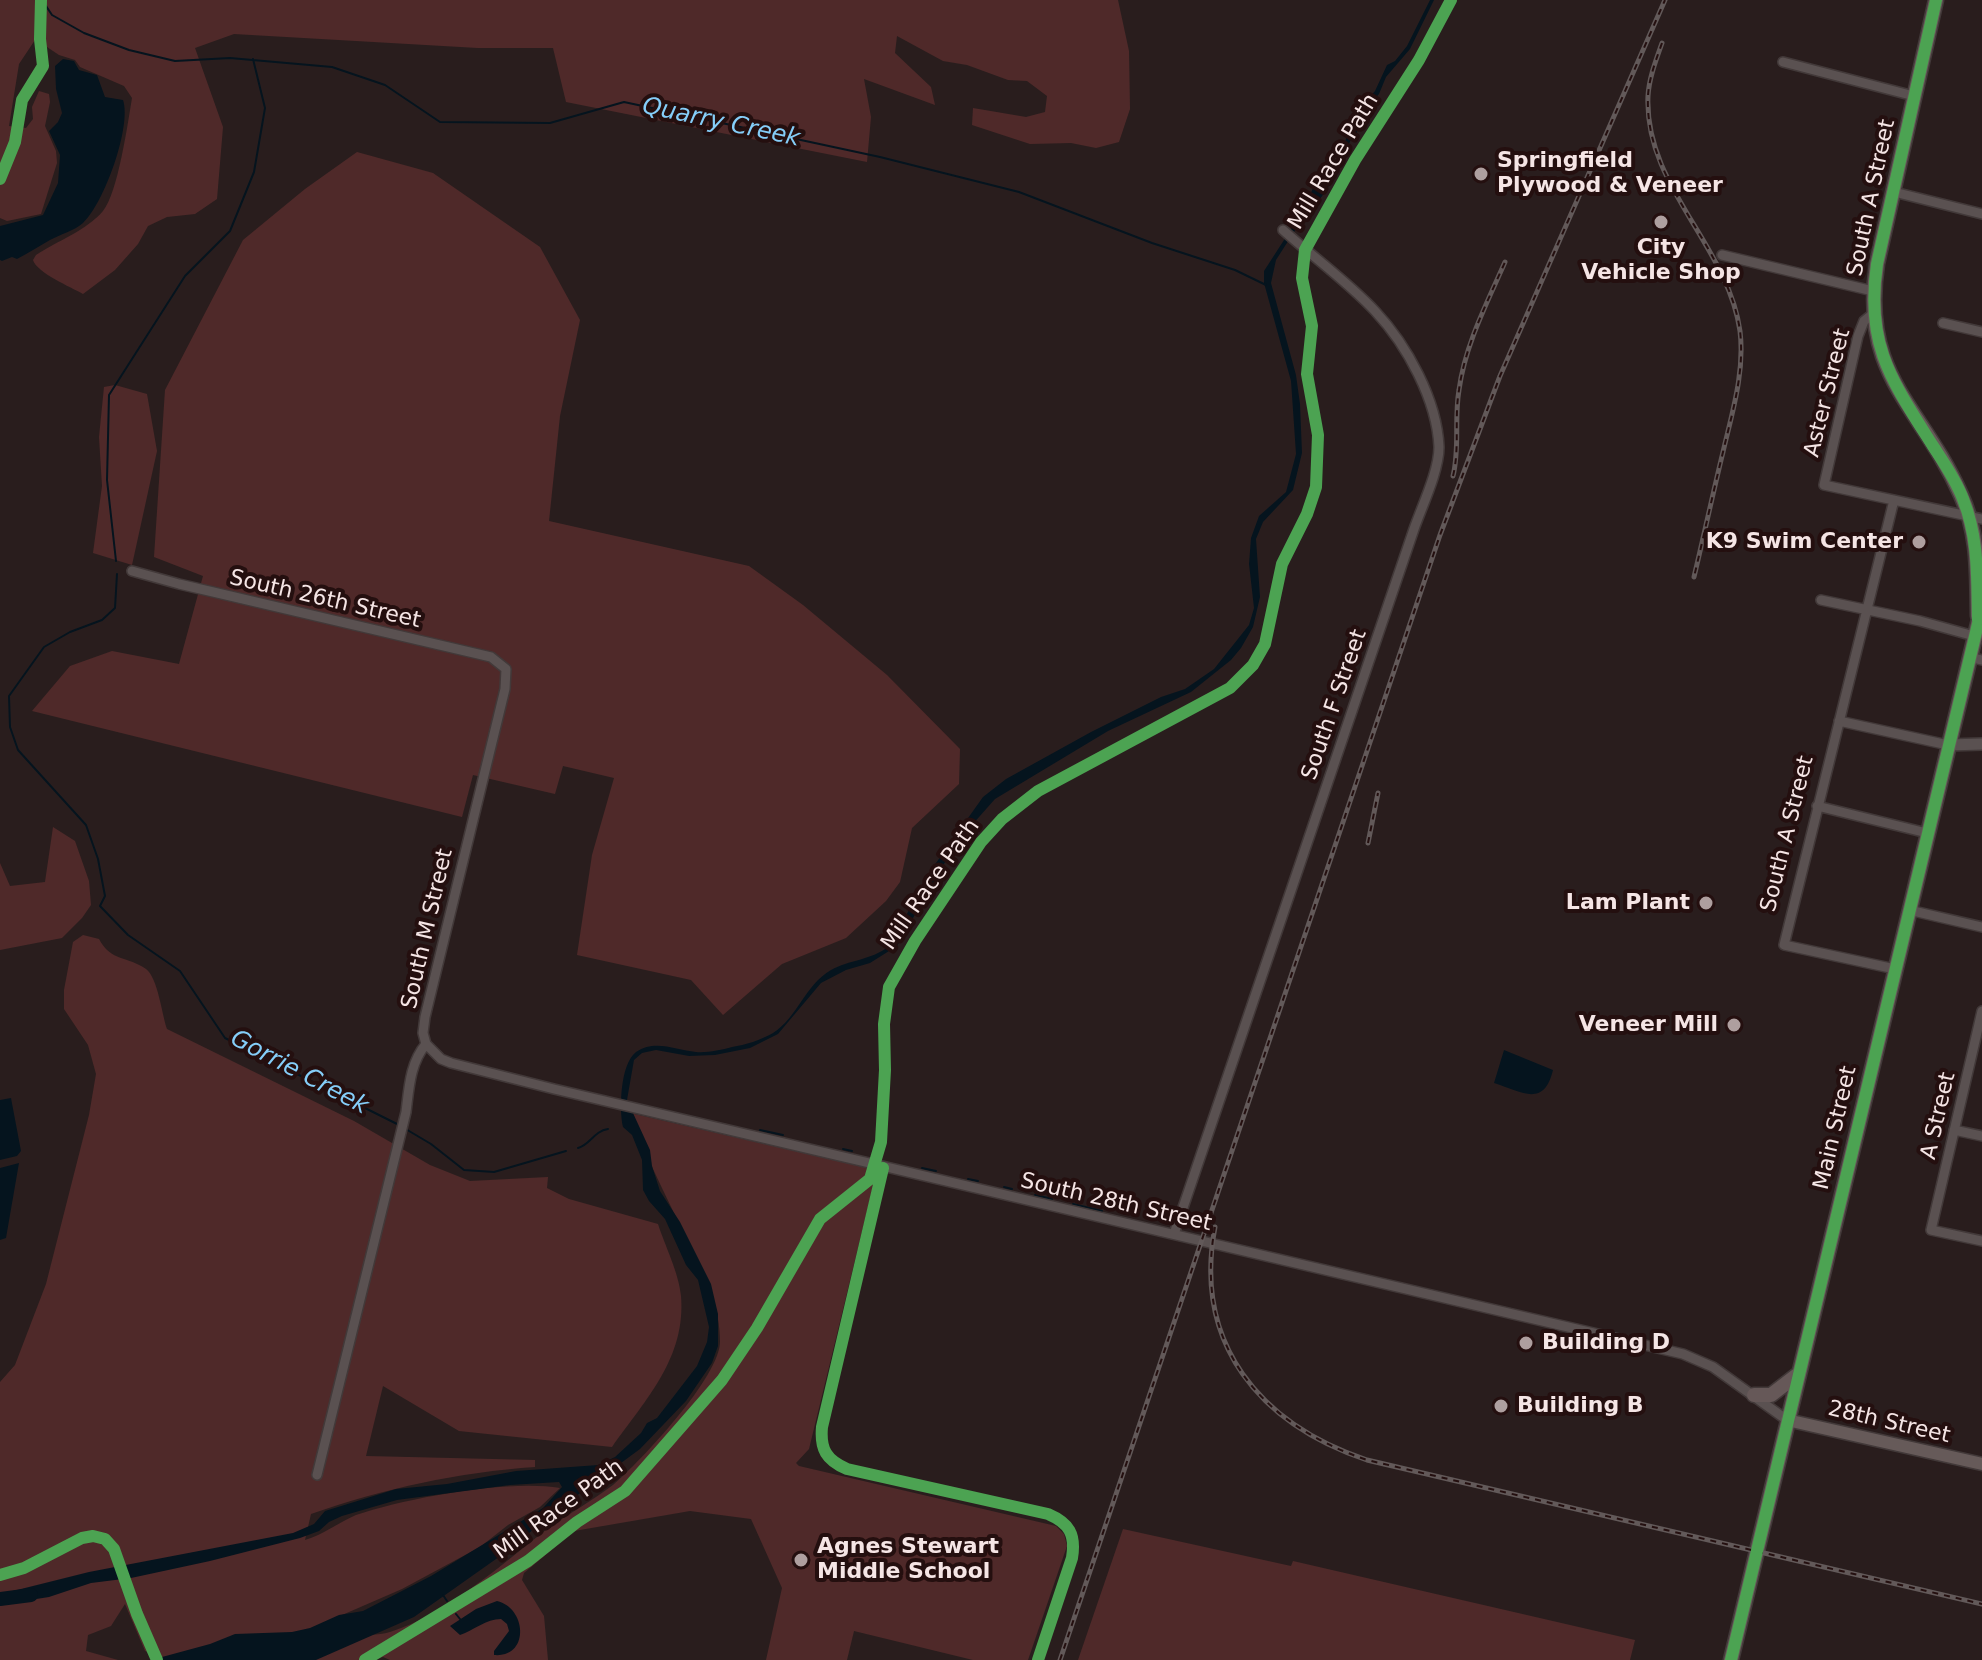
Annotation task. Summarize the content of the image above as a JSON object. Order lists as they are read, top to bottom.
{
  "streets": {
    "main road": ["South A Street", "Main Street", "28th Street"],
    "street": [
      "Aster Street",
      "South 26th Street",
      "South F Street",
      "South M Street",
      "A Street",
      "South 28th Street"
    ],
    "cycle path": ["Mill Race Path"]
  },
  "crossings": [
    ["South A Street", "Aster Street"],
    ["South A Street", "Main Street"],
    ["South 26th Street", "South M Street"],
    ["South F Street", "South 28th Street"],
    ["South M Street", "South 28th Street"],
    ["Main Street", "South 28th Street"],
    ["Main Street", "28th Street"],
    ["South 28th Street", "28th Street"]
  ],
  "water": ["Quarry Creek", "Gorrie Creek"],
  "places": [
    "Springfield Plywood & Veneer",
    "City Vehicle Shop",
    "K9 Swim Center",
    "Lam Plant",
    "Veneer Mill",
    "Building D",
    "Building B",
    "Agnes Stewart Middle School"
  ]
}
